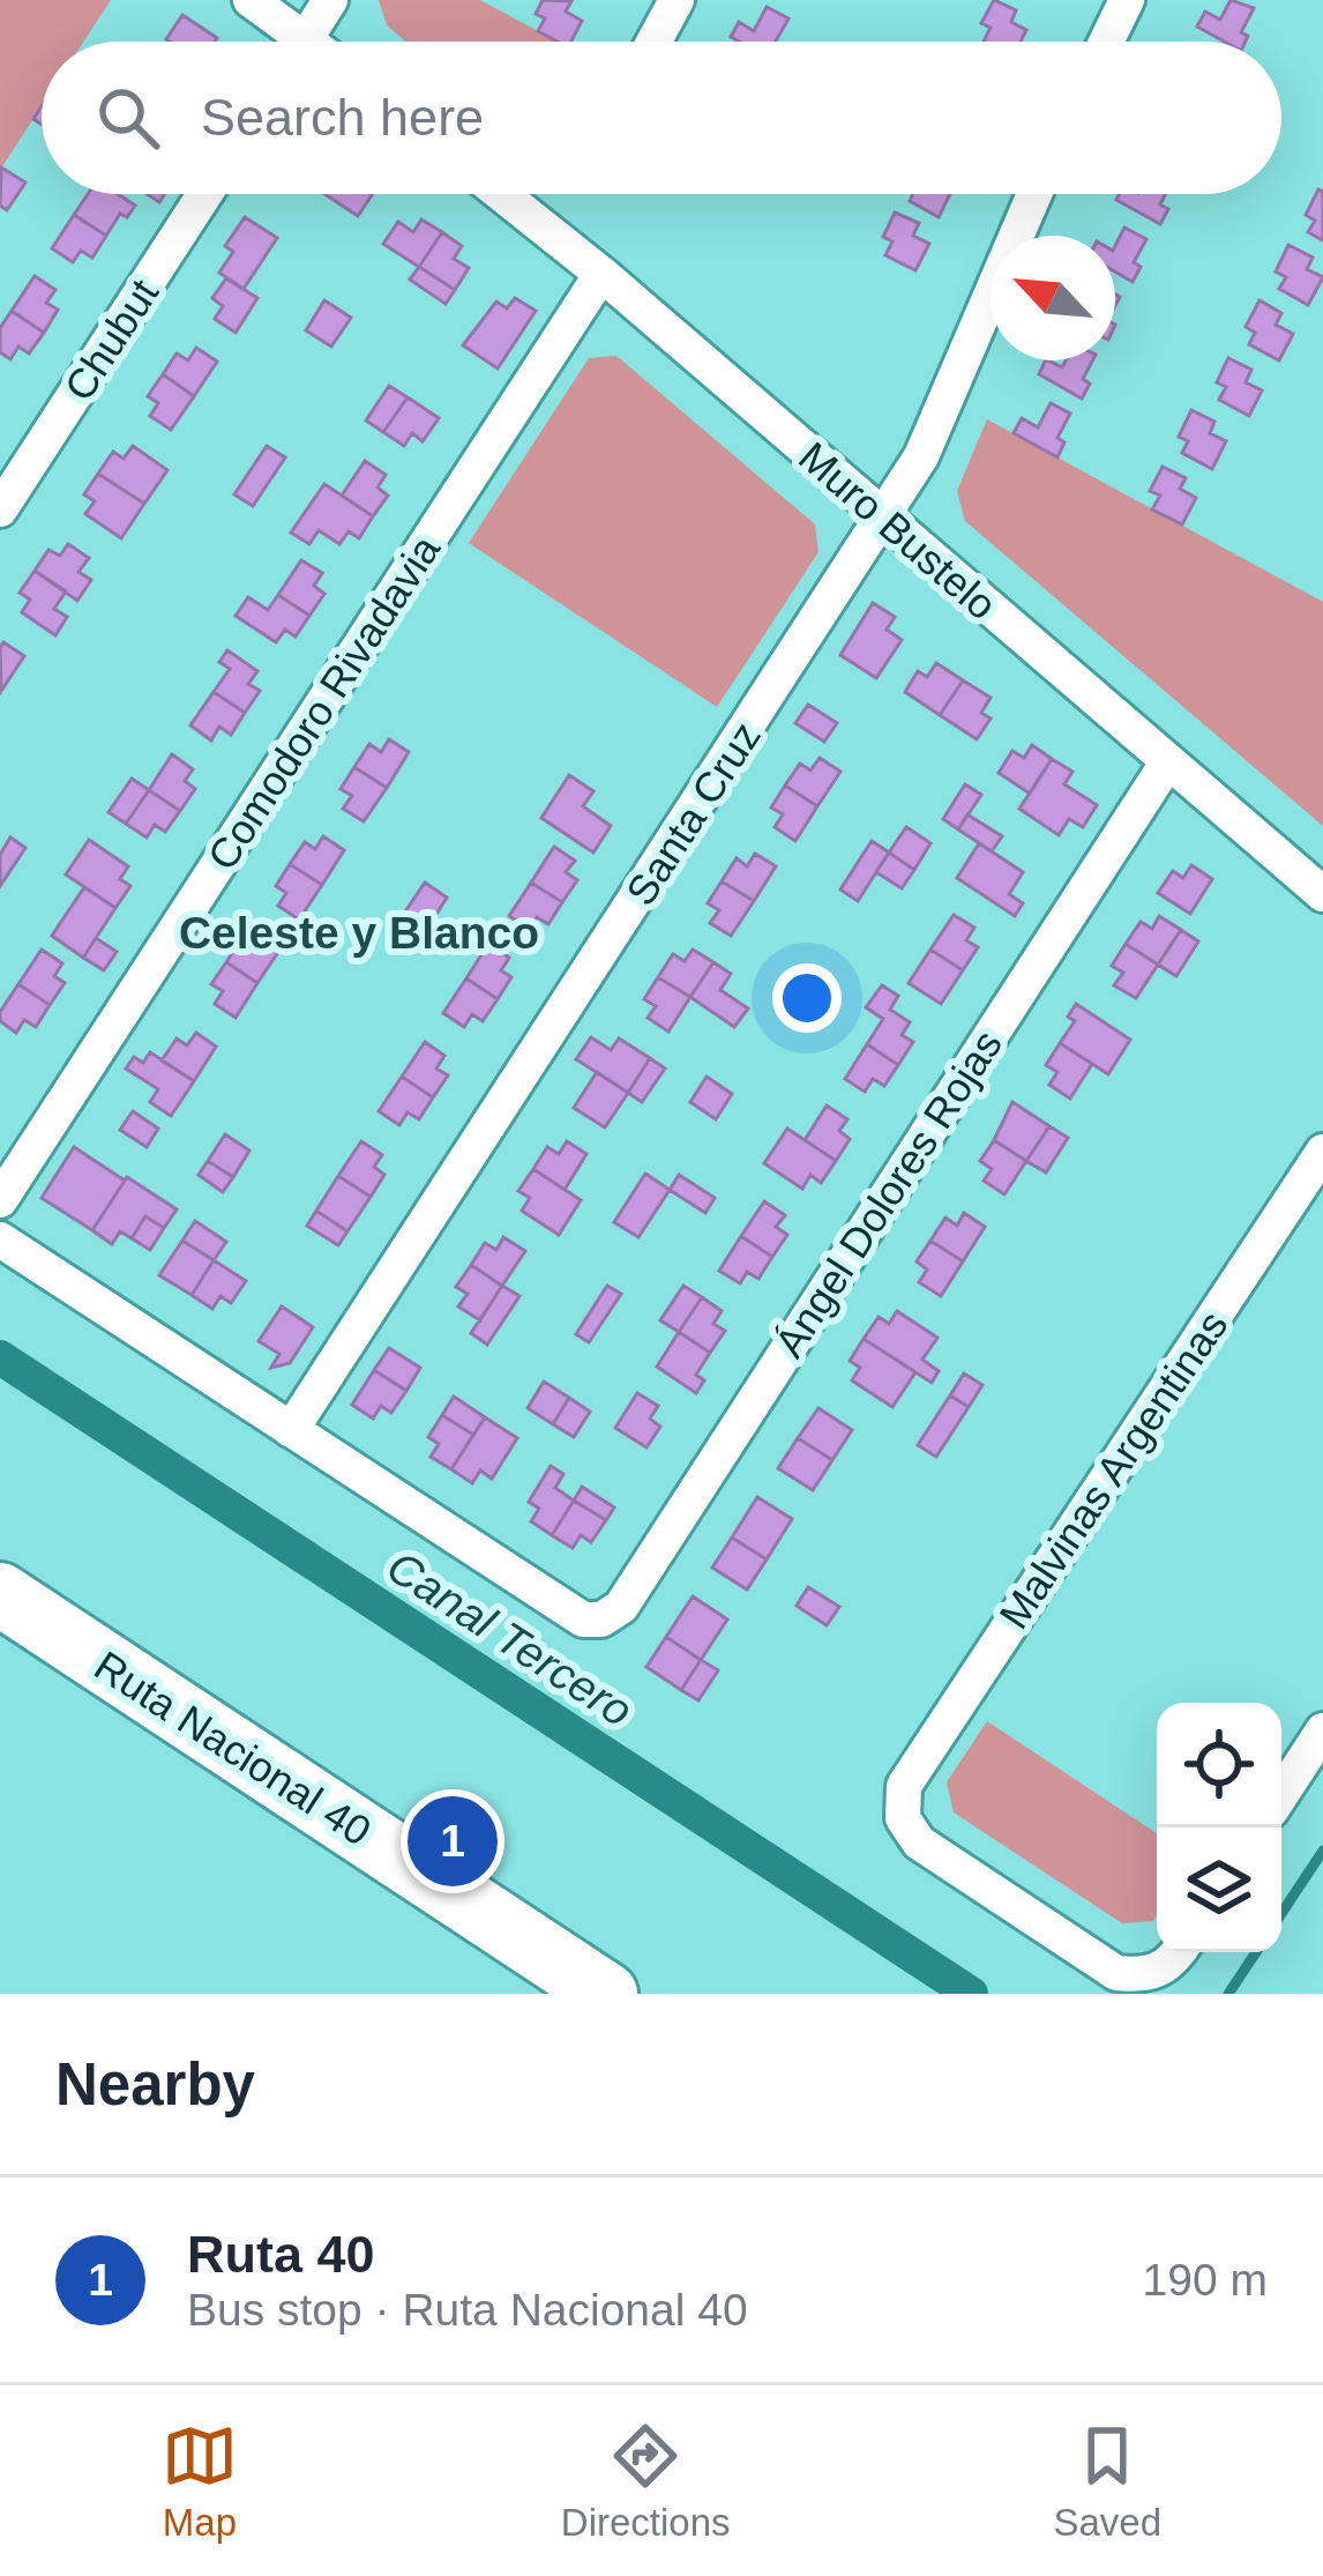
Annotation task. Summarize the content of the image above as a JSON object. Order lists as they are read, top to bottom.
{
  "streets": {
    "highway": ["Ruta Nacional 40"],
    "street": [
      "Chubut",
      "Muro Bustelo",
      "Comodoro Rivadavia",
      "Santa Cruz",
      "Ángel Dolores Rojas",
      "Malvinas Argentinas"
    ]
  },
  "crossings": [
    ["Muro Bustelo", "Comodoro Rivadavia"],
    ["Muro Bustelo", "Santa Cruz"],
    ["Muro Bustelo", "Ángel Dolores Rojas"],
    ["Santa Cruz", "Ángel Dolores Rojas"]
  ],
  "districts": ["Celeste y Blanco"],
  "water": ["Canal Tercero"],
  "north": "top left",
  "page": {
    "search": "Search here",
    "pins": "1",
    "heading": "Nearby",
    "list": [
      {
        "mark": "1",
        "name": "Ruta 40",
        "note": "Bus stop · Ruta Nacional 40",
        "value": "190 m"
      }
    ],
    "nav": ["Map", "Directions", "Saved"]
  }
}
